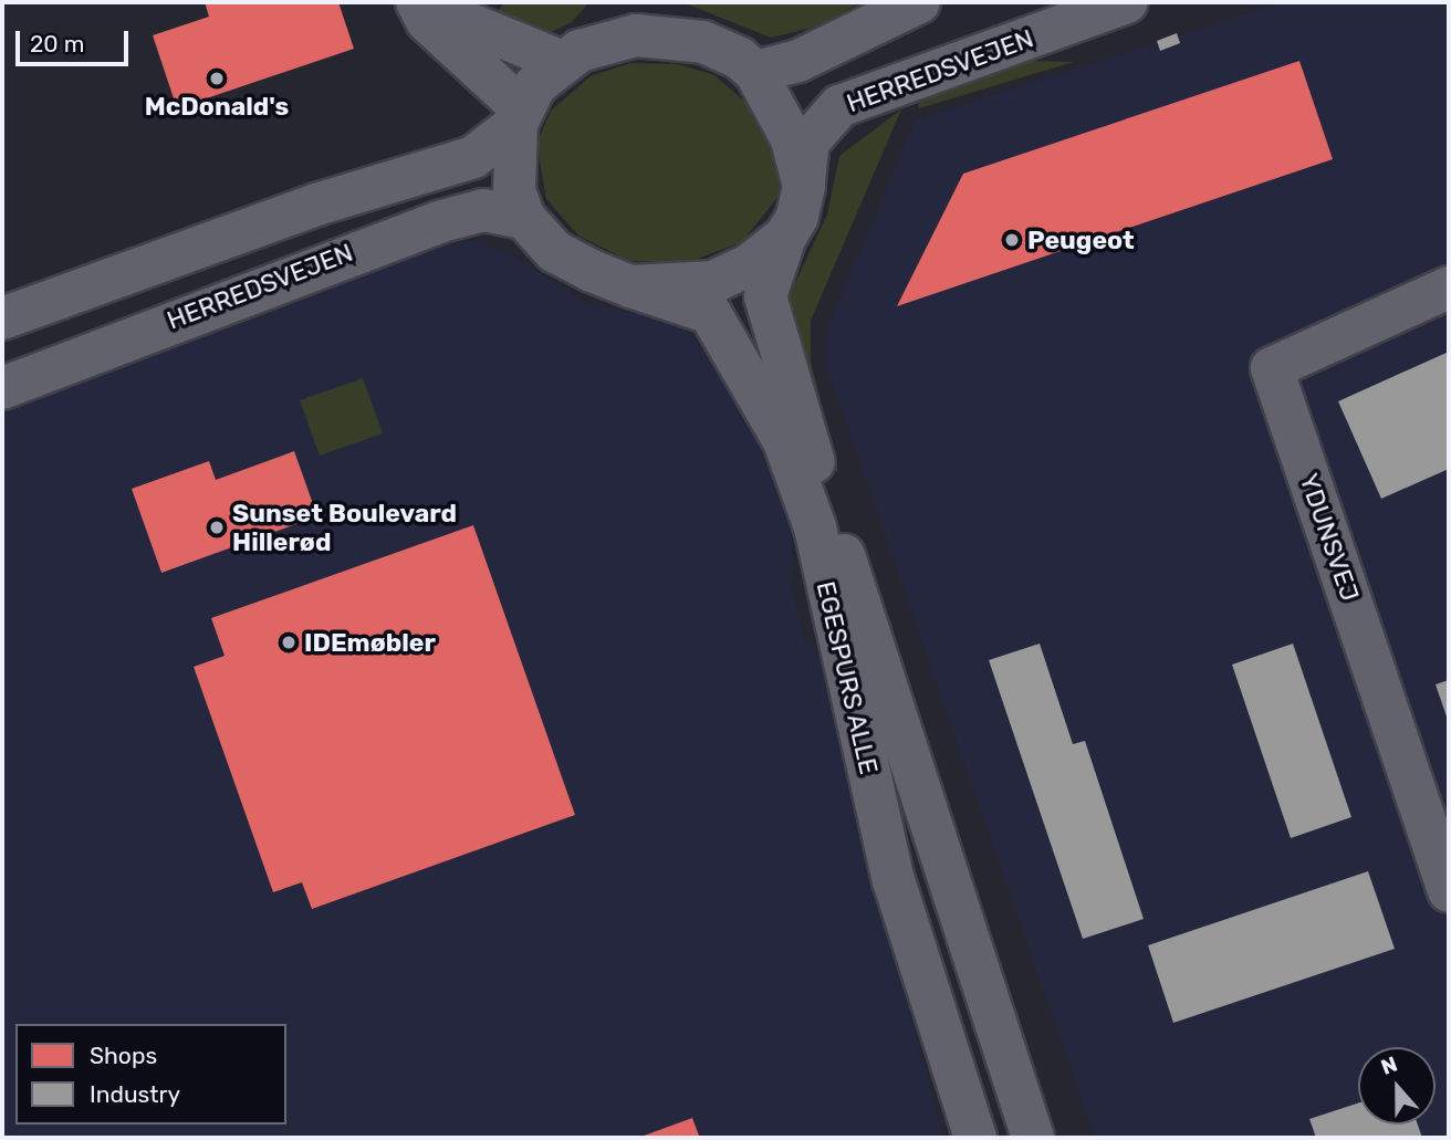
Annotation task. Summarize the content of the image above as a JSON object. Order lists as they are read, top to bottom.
{
  "streets": {
    "street": ["HERREDSVEJEN", "YDUNSVEJ", "EGESPURS ALLE"]
  },
  "crossings": [
    ["HERREDSVEJEN", "EGESPURS ALLE"]
  ],
  "places": [
    "McDonald's",
    "Peugeot",
    "Sunset Boulevard Hillerød",
    "IDEmøbler"
  ],
  "legend": ["Shops", "Industry"],
  "scale_bar": "20 m",
  "north": "top"
}
